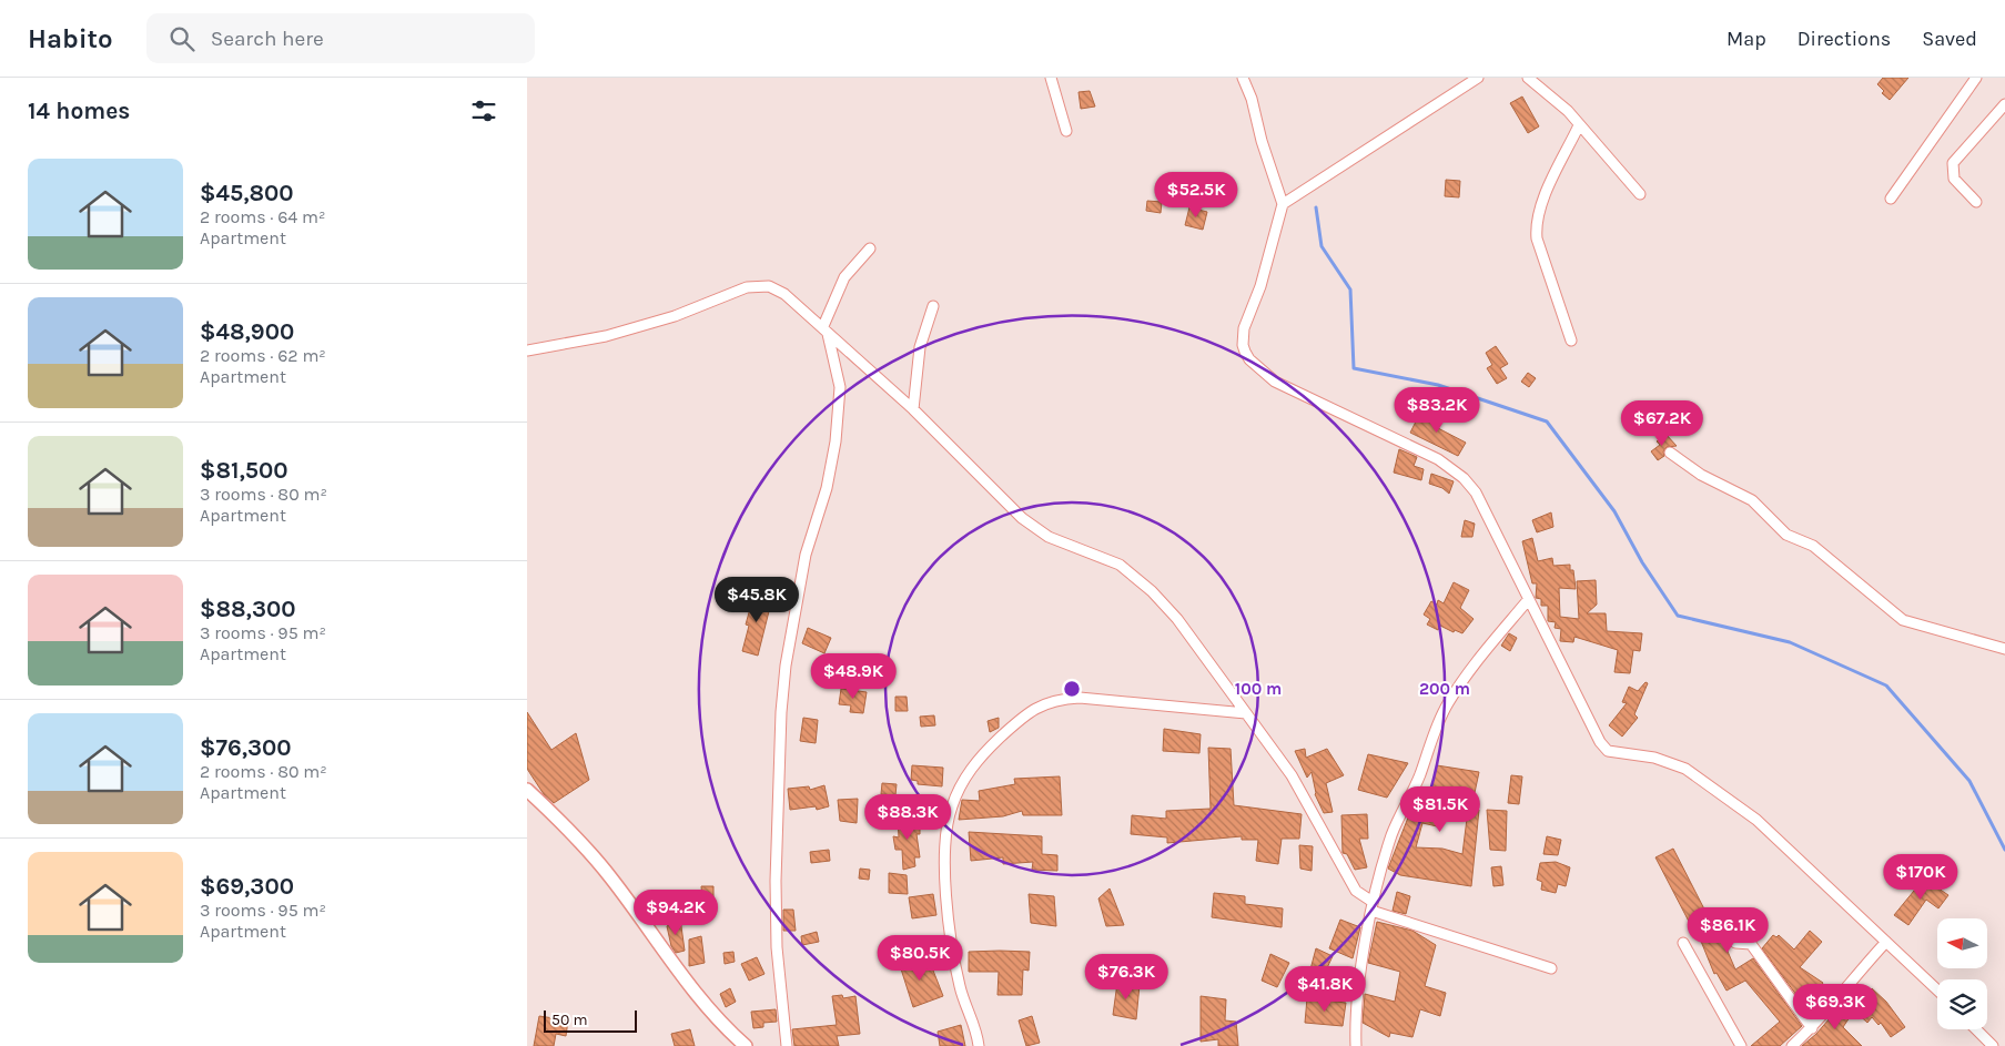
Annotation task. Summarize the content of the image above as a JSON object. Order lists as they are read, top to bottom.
{
  "scale_bar": "50 m",
  "north": "left",
  "page": {
    "header": "Habito",
    "search": "Search here",
    "nav": ["Map", "Directions", "Saved"],
    "heading": "14 homes",
    "list": [
      {
        "name": "$45,800",
        "note": "2 rooms · 64 m² · Apartment"
      },
      {
        "name": "$48,900",
        "note": "2 rooms · 62 m² · Apartment"
      },
      {
        "name": "$81,500",
        "note": "3 rooms · 80 m² · Apartment"
      },
      {
        "name": "$88,300",
        "note": "3 rooms · 95 m² · Apartment"
      },
      {
        "name": "$76,300",
        "note": "2 rooms · 80 m² · Apartment"
      },
      {
        "name": "$69,300",
        "note": "3 rooms · 95 m² · Apartment"
      }
    ],
    "price": [
      "$52.5K",
      "$83.2K",
      "$67.2K",
      "$45.8K",
      "$48.9K",
      "$81.5K",
      "$88.3K",
      "$170K",
      "$94.2K",
      "$86.1K",
      "$80.5K",
      "$76.3K",
      "$41.8K",
      "$69.3K"
    ],
    "scale": "50 m"
  },
  "rings": ["100 m", "200 m"]
}
